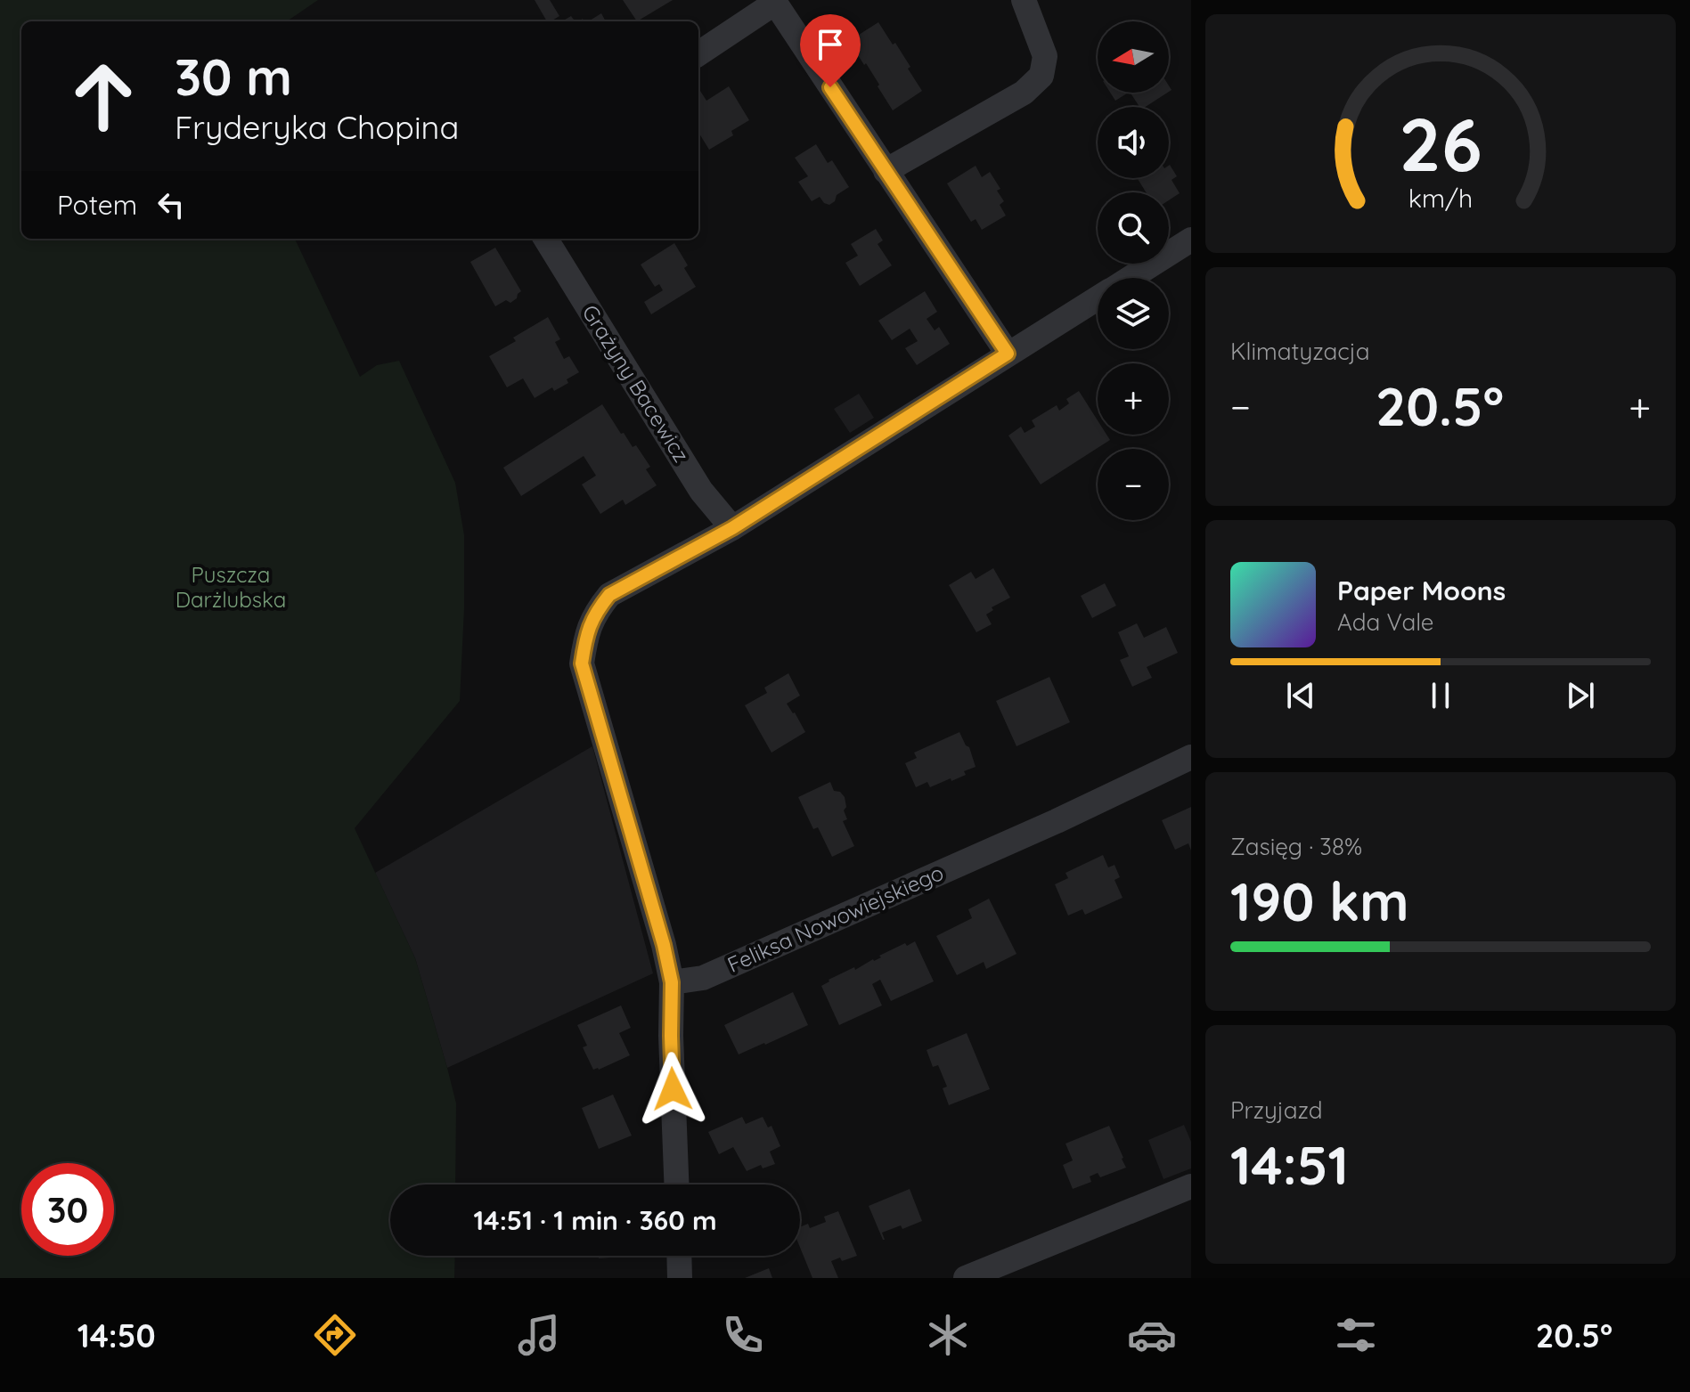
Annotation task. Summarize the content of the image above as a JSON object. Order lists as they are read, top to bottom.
{
  "streets": {
    "street": ["Grażyny Bacewicz", "Feliksa Nowowiejskiego"]
  },
  "parks": ["Puszcza Darżlubska"],
  "north": "left",
  "page": {
    "map_buttons": ["+", "−"],
    "turn": ["30 m", "Fryderyka Chopina"],
    "then": "Potem",
    "tile": [
      "Klimatyzacja",
      ["Zasięg · 38%", "190 km"],
      ["Przyjazd", "14:51"]
    ],
    "heat": ["−", "20.5°", "+"],
    "song": ["Paper Moons", "Ada Vale"],
    "limit": "30",
    "trip": "14:51 · 1 min · 360 m",
    "tabs": ["14:50", "20.5°"],
    "gauge": ["26", "km/h"]
  }
}
